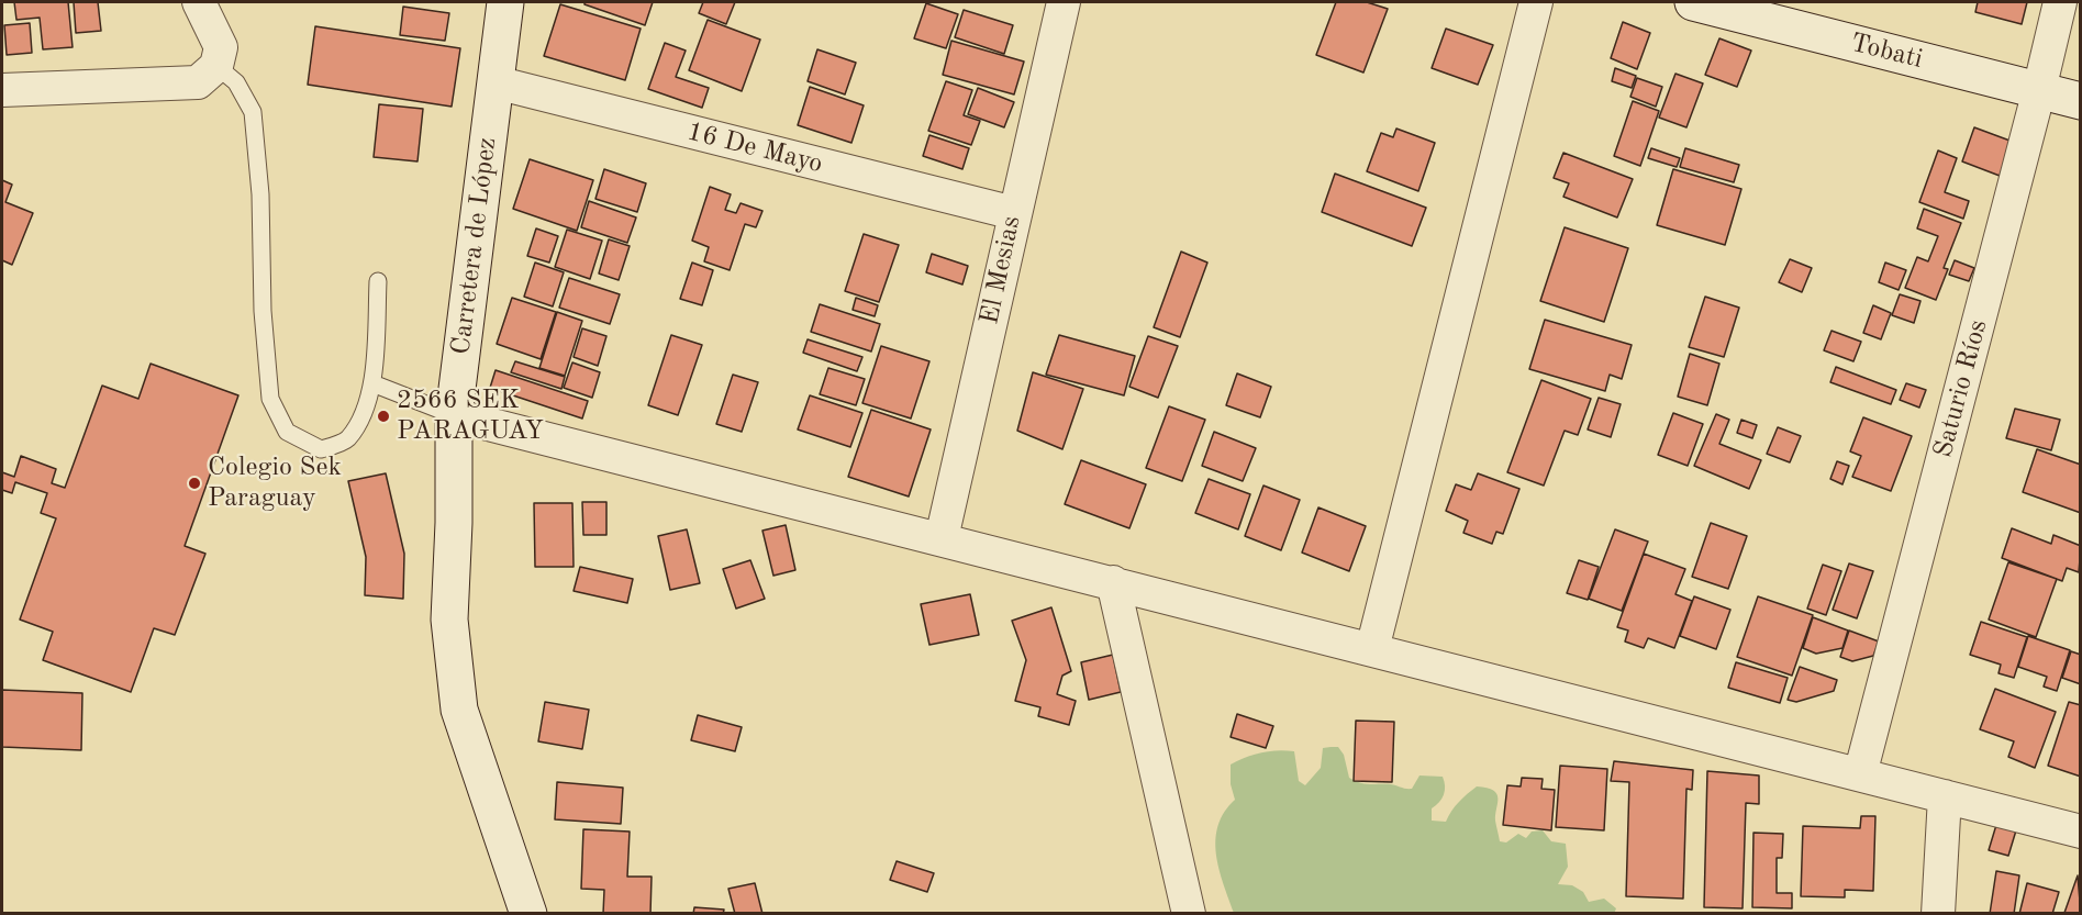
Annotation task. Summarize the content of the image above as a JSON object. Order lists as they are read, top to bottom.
{
  "streets": {
    "main road": ["Tobati", "Carretera de López"],
    "street": ["16 De Mayo", "El Mesias", "Saturio Ríos"]
  },
  "crossings": [
    ["Tobati", "Saturio Ríos"],
    ["16 De Mayo", "Carretera de López"],
    ["16 De Mayo", "El Mesias"]
  ],
  "places": ["2566 SEK PARAGUAY", "Colegio Sek Paraguay"]
}
